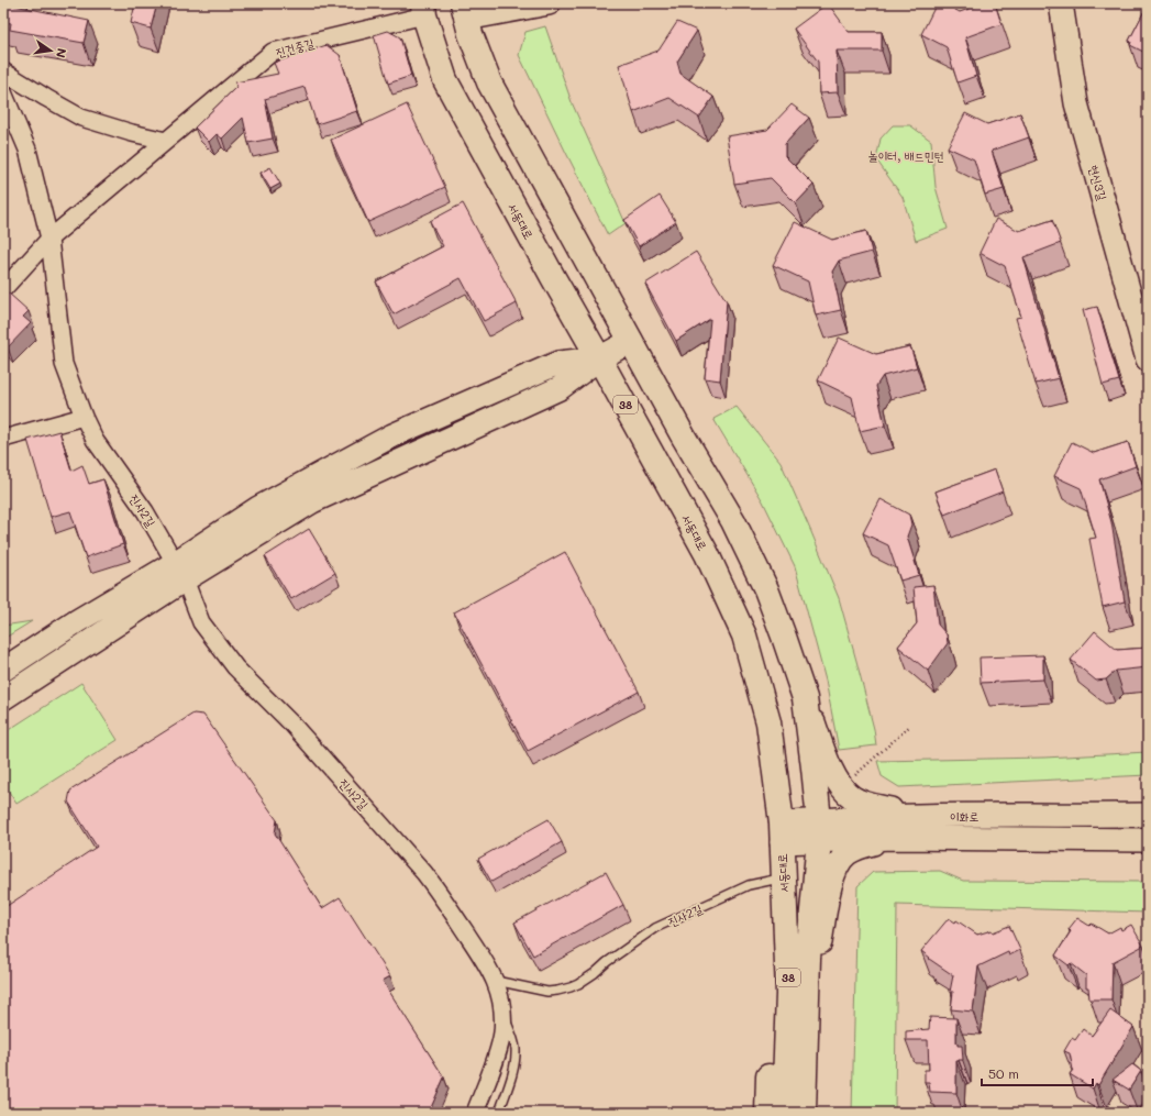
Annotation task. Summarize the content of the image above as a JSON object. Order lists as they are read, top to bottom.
{
  "streets": {
    "main road": ["서동대로", "38"],
    "street": [
      "진건중길",
      "현신3길",
      "진사2길",
      "이화로"
    ]
  },
  "crossings": [
    ["진건중길", "서동대로"],
    ["진건중길", "진사2길"],
    ["38", "이화로"]
  ],
  "parks": ["놀이터, 배드민턴"],
  "scale_bar": "50 m",
  "north": "right"
}
